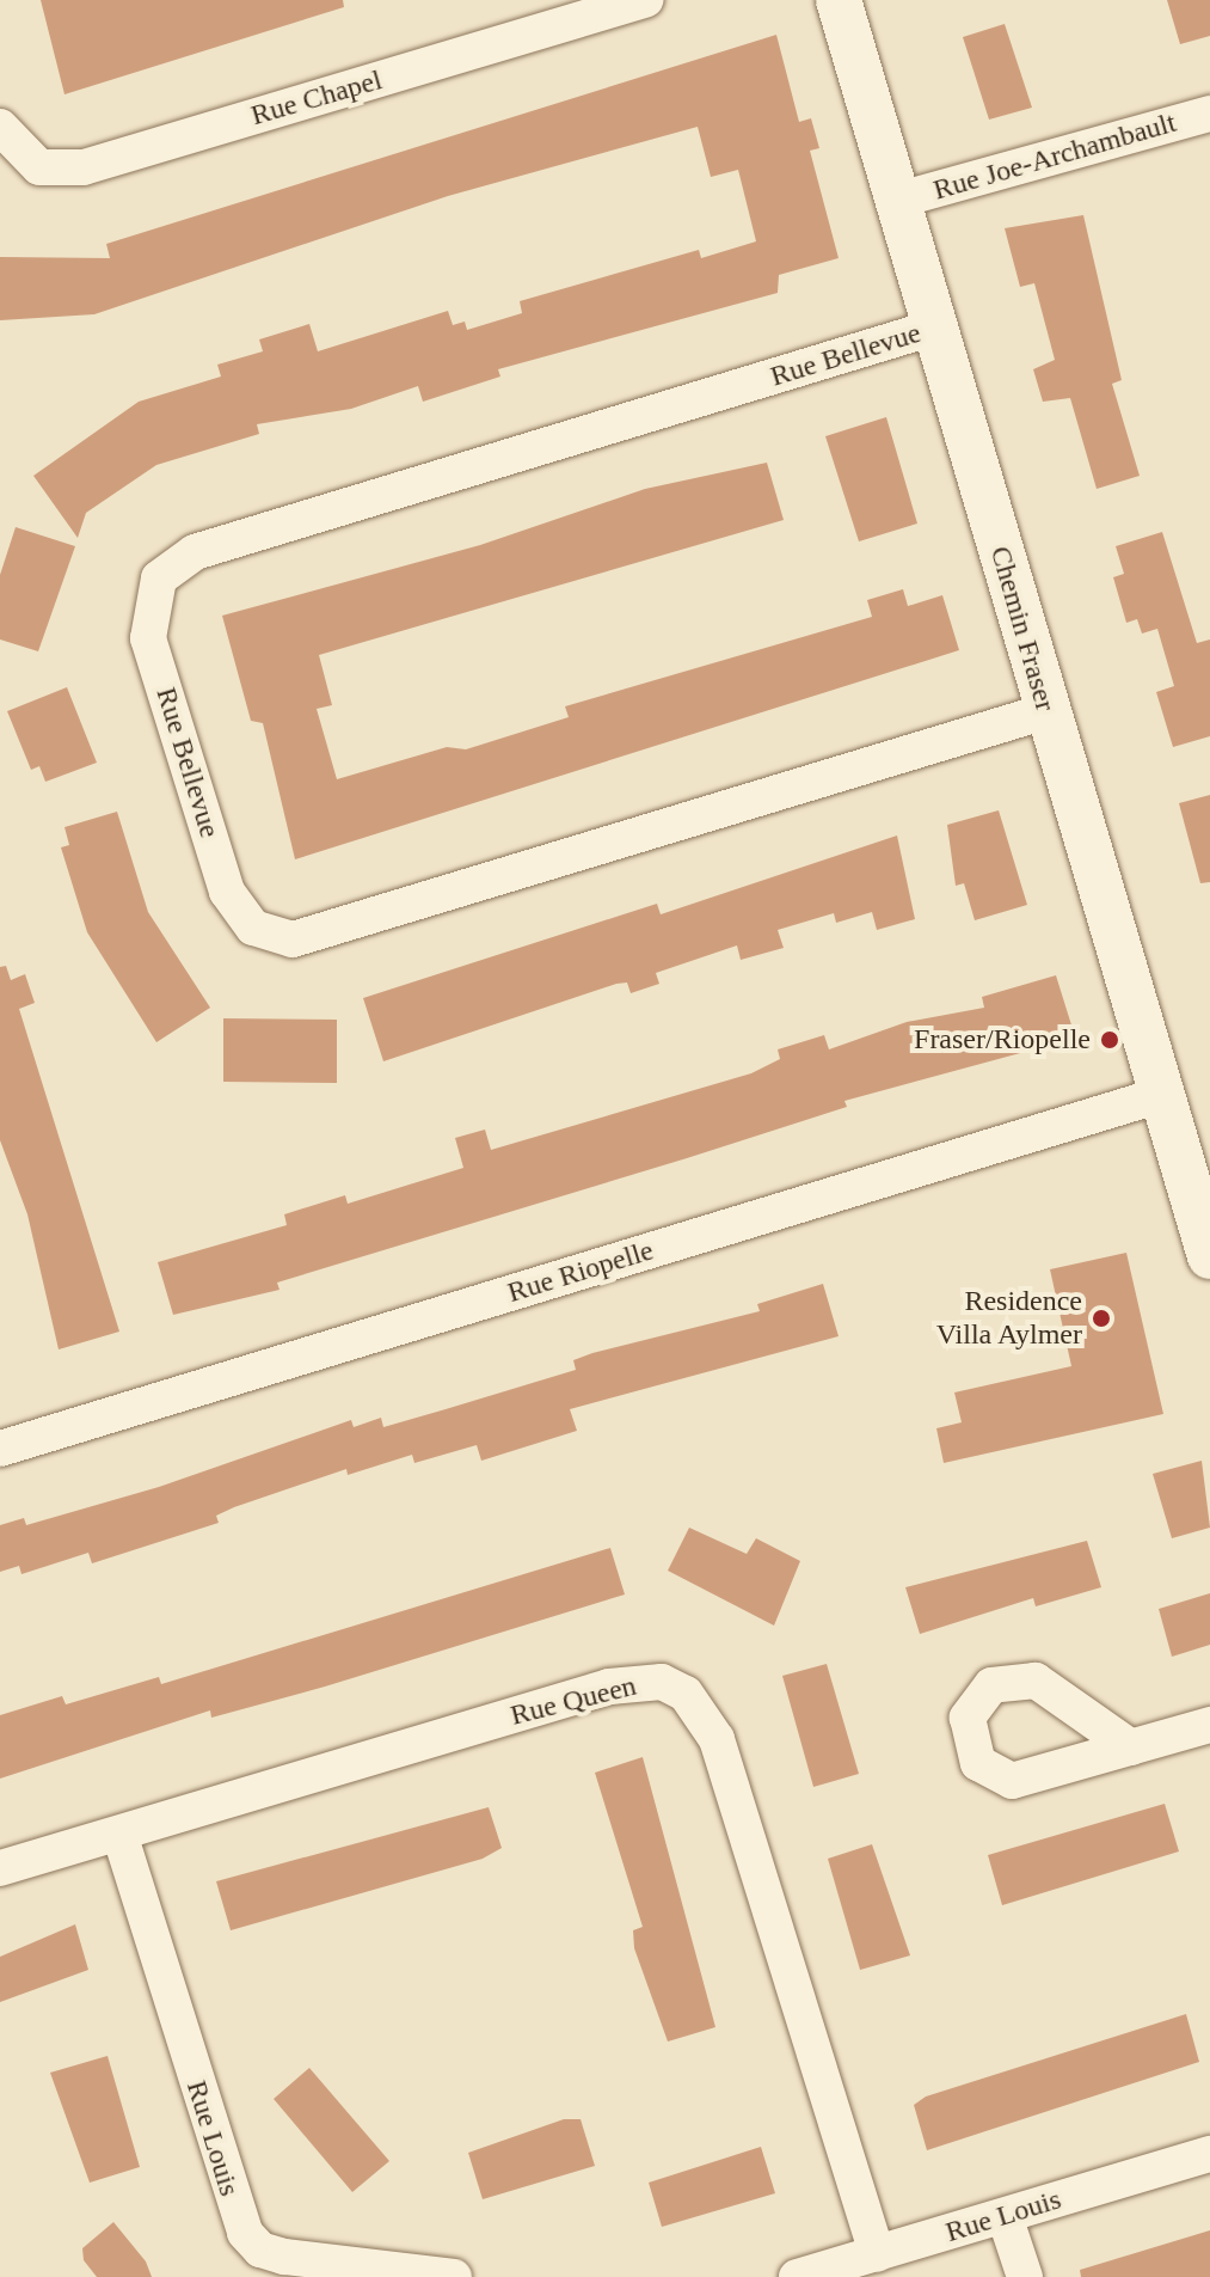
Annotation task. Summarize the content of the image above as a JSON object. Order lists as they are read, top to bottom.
{
  "streets": {
    "street": [
      "Rue Chapel",
      "Rue Joe-Archambault",
      "Rue Bellevue",
      "Chemin Fraser",
      "Rue Riopelle",
      "Rue Queen",
      "Rue Louis"
    ]
  },
  "crossings": [
    ["Rue Joe-Archambault", "Chemin Fraser"],
    ["Rue Bellevue", "Chemin Fraser"],
    ["Chemin Fraser", "Rue Riopelle"],
    ["Rue Queen", "Rue Louis"]
  ],
  "places": ["Fraser/Riopelle", "Residence Villa Aylmer"]
}
